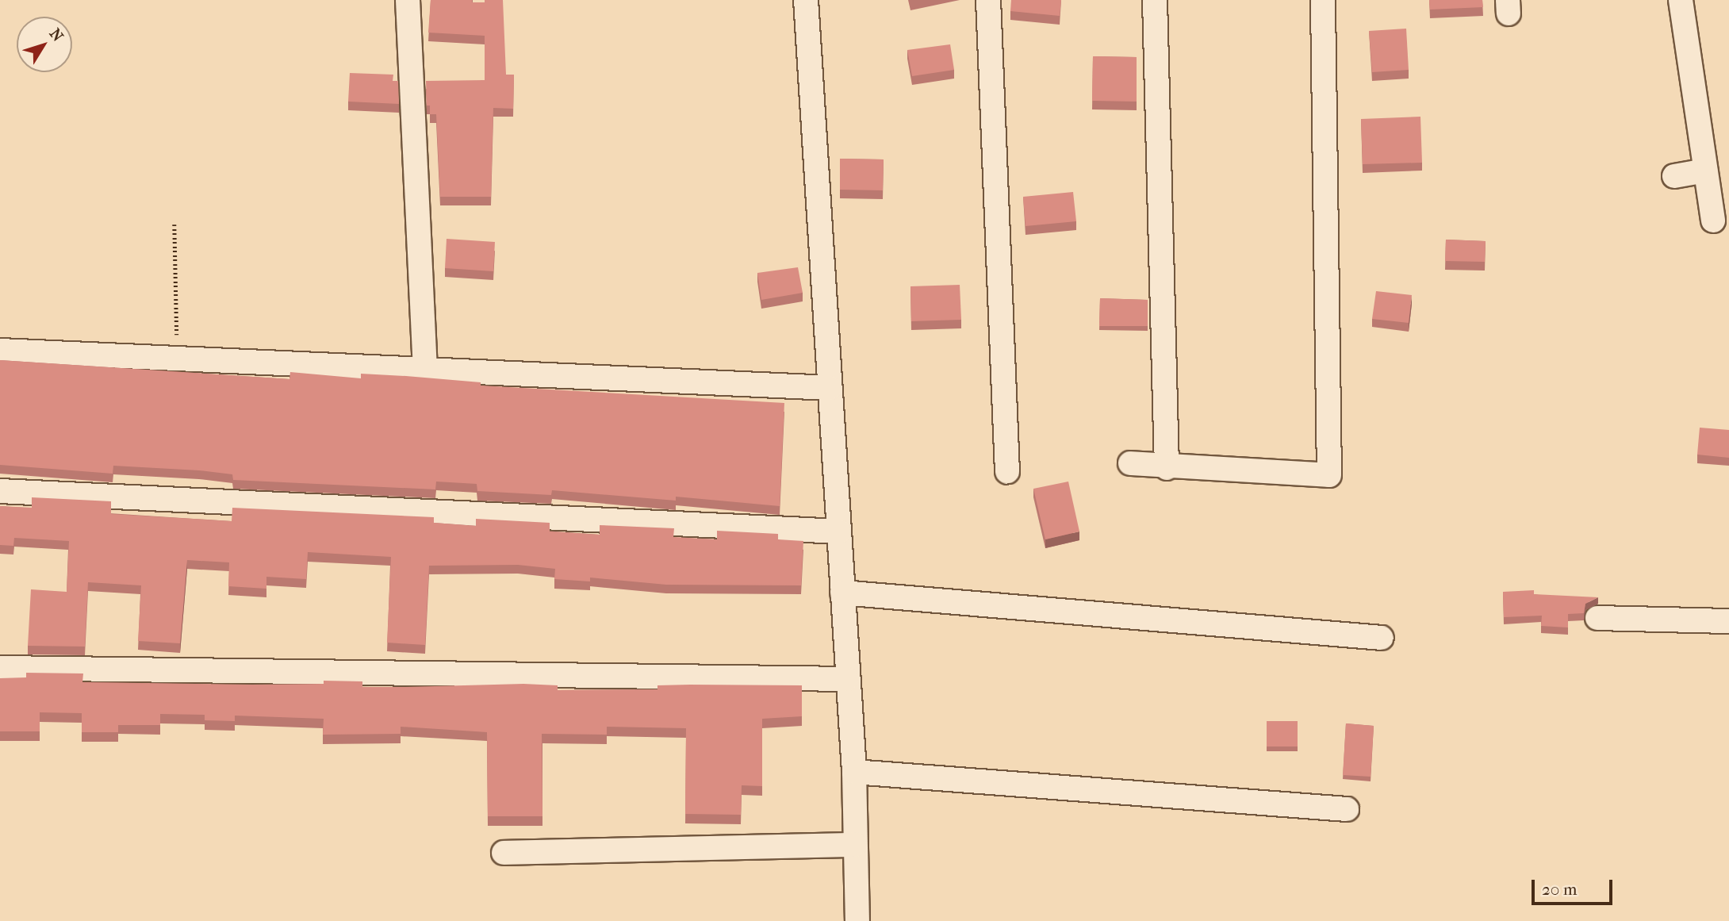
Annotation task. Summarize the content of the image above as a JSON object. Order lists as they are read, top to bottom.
{
  "scale_bar": "20 m",
  "north": "top right"
}
